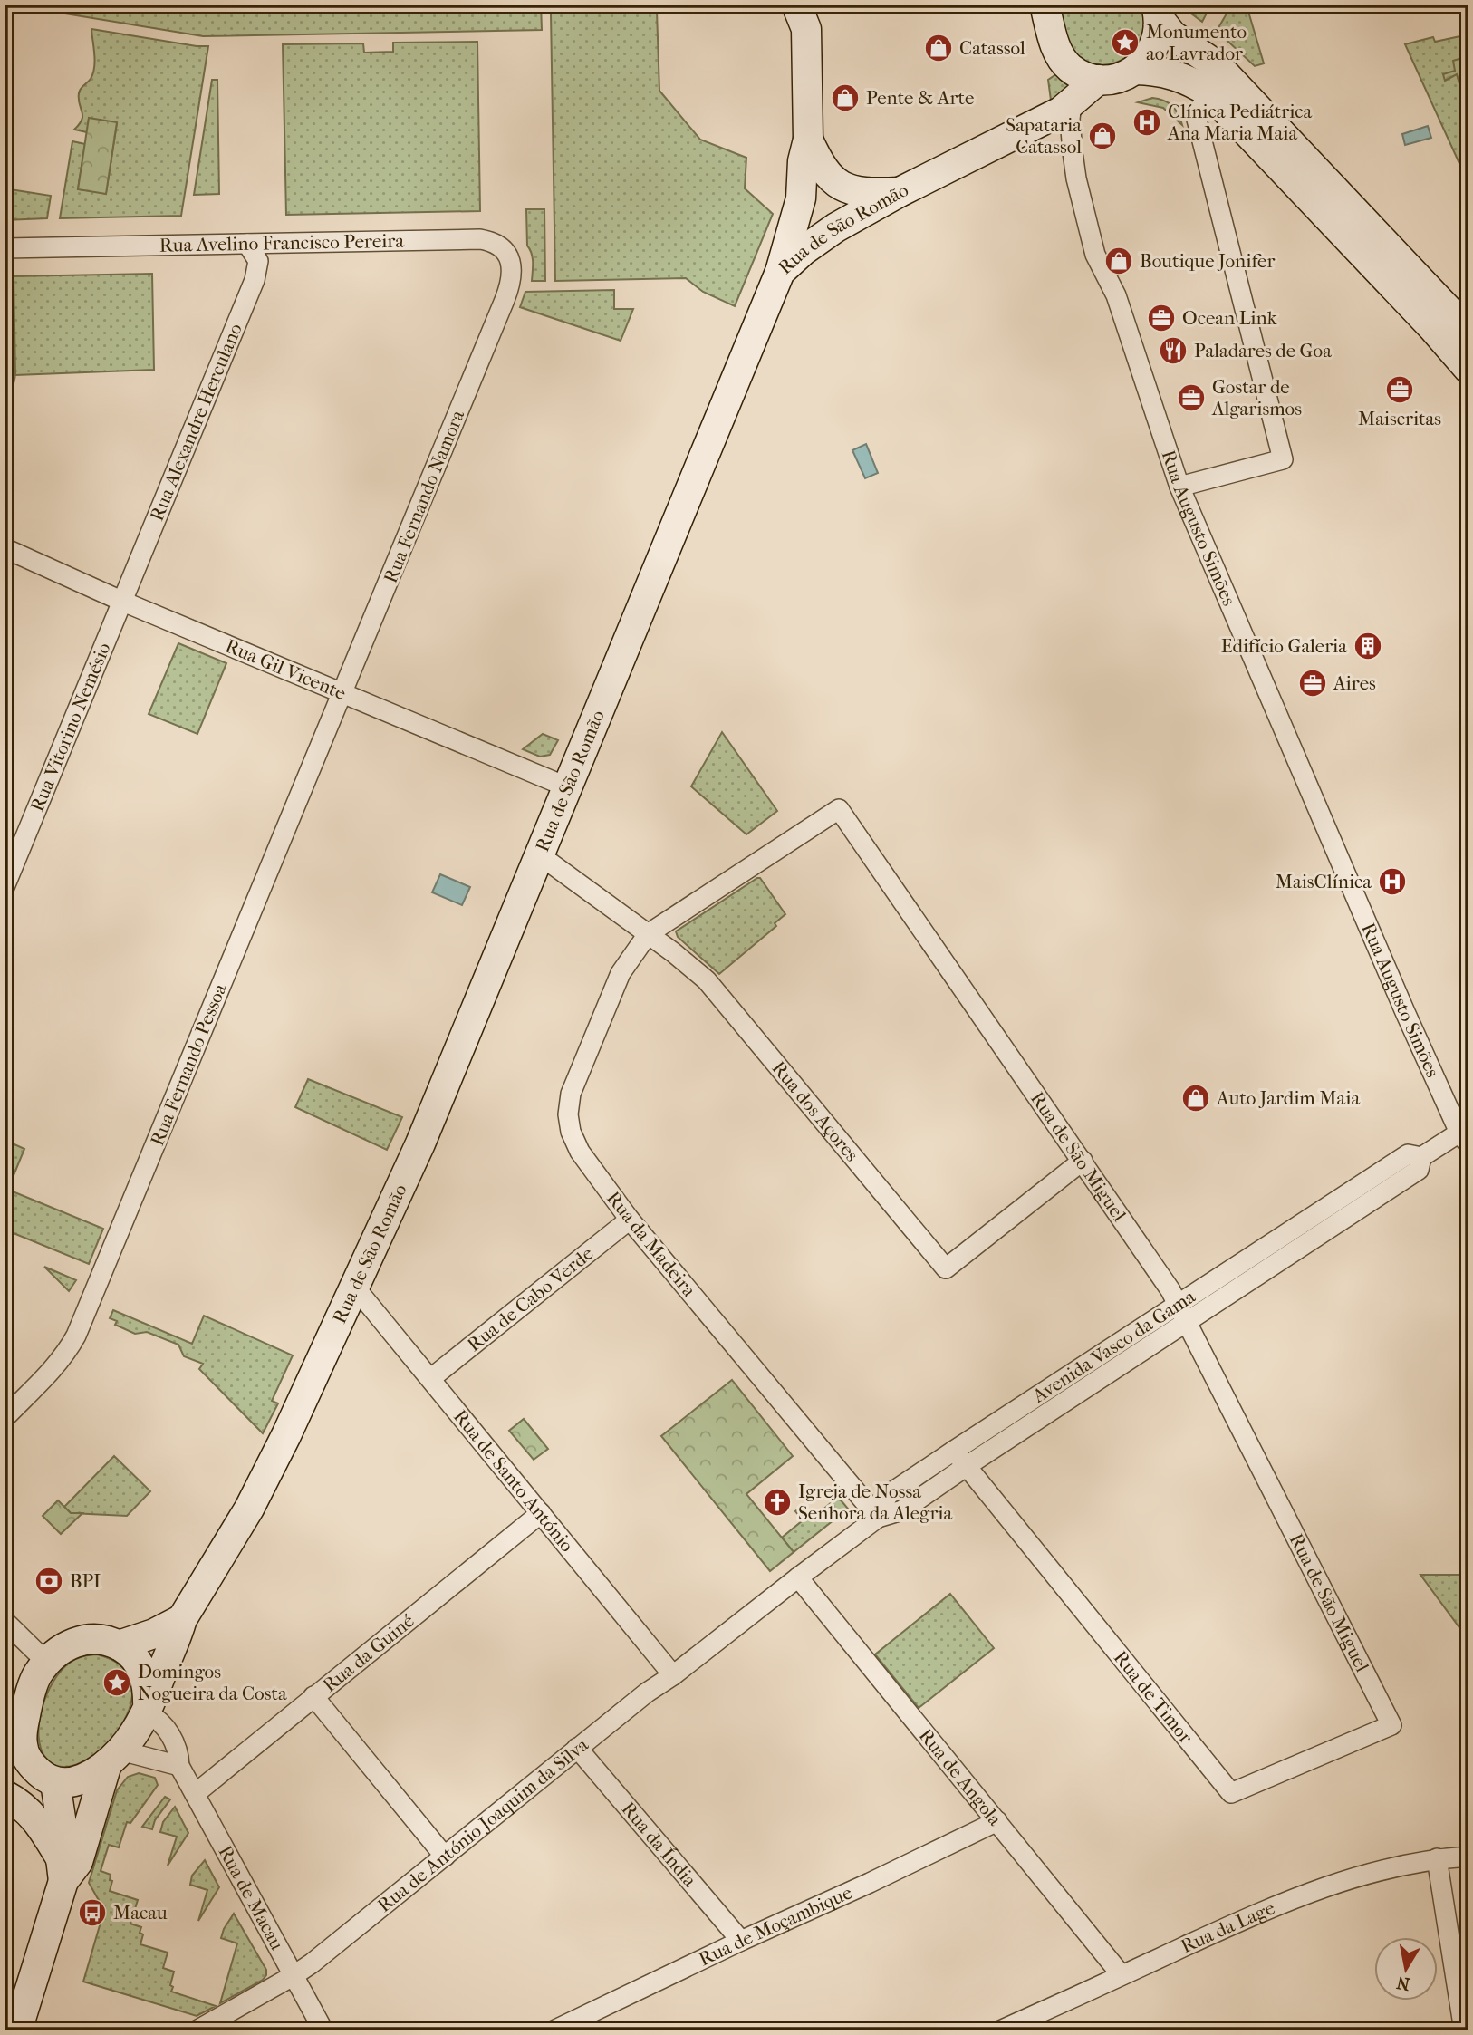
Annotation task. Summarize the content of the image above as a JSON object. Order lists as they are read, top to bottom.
{
  "streets": {
    "main road": ["Rua de São Romão"],
    "street": [
      "Rua Avelino Francisco Pereira",
      "Rua Alexandre Herculano",
      "Rua Fernando Namora",
      "Rua Augusto Simões",
      "Rua Gil Vicente",
      "Rua Vitorino Nemésio",
      "Rua Fernando Pessoa",
      "Rua dos Açores",
      "Rua de São Miguel",
      "Rua da Madeira",
      "Rua de Cabo Verde",
      "Avenida Vasco da Gama",
      "Rua de Santo António",
      "Rua da Guiné",
      "Rua de Timor",
      "Rua de Angola",
      "Rua de António Joaquim da Silva",
      "Rua da Índia",
      "Rua de Macau",
      "Rua de Moçambique",
      "Rua da Lage"
    ]
  },
  "crossings": [
    ["Rua de São Romão", "Rua Augusto Simões"],
    ["Rua de São Romão", "Rua Gil Vicente"],
    ["Rua de São Romão", "Rua dos Açores"],
    ["Rua de São Romão", "Rua de Santo António"],
    ["Rua de São Romão", "Rua de Macau"],
    ["Rua Avelino Francisco Pereira", "Rua Alexandre Herculano"],
    ["Rua Avelino Francisco Pereira", "Rua Fernando Namora"],
    ["Rua Alexandre Herculano", "Rua Gil Vicente"],
    ["Rua Alexandre Herculano", "Rua Vitorino Nemésio"],
    ["Rua Fernando Namora", "Rua Gil Vicente"],
    ["Rua Fernando Namora", "Rua Fernando Pessoa"],
    ["Rua Augusto Simões", "Avenida Vasco da Gama"],
    ["Rua Gil Vicente", "Rua Vitorino Nemésio"],
    ["Rua Gil Vicente", "Rua Fernando Pessoa"],
    ["Rua dos Açores", "Rua de São Miguel"],
    ["Rua dos Açores", "Rua da Madeira"],
    ["Rua de São Miguel", "Rua da Madeira"],
    ["Rua de São Miguel", "Avenida Vasco da Gama"],
    ["Rua de São Miguel", "Rua de Timor"],
    ["Rua da Madeira", "Rua de Cabo Verde"],
    ["Rua da Madeira", "Avenida Vasco da Gama"],
    ["Rua de Cabo Verde", "Rua de Santo António"],
    ["Avenida Vasco da Gama", "Rua de Santo António"],
    ["Avenida Vasco da Gama", "Rua de Timor"],
    ["Avenida Vasco da Gama", "Rua de Angola"],
    ["Avenida Vasco da Gama", "Rua de António Joaquim da Silva"],
    ["Rua de Santo António", "Rua da Guiné"],
    ["Rua de Santo António", "Rua de António Joaquim da Silva"],
    ["Rua da Guiné", "Rua de Macau"],
    ["Rua de Angola", "Rua de Moçambique"],
    ["Rua de Angola", "Rua da Lage"],
    ["Rua de António Joaquim da Silva", "Rua da Índia"],
    ["Rua de António Joaquim da Silva", "Rua de Macau"],
    ["Rua da Índia", "Rua de Moçambique"]
  ],
  "places": {
    "place": ["Monumento ao Lavrador", "Domingos Nogueira da Costa"],
    "shop": [
      "Catassol",
      "Pente & Arte",
      "Sapataria Catassol",
      "Boutique Jonifer",
      "Auto Jardim Maia"
    ],
    "hospital": ["Clínica Pediátrica Ana Maria Maia", "MaisClínica"],
    "office": [
      "Ocean Link",
      "Maiscritas",
      "Gostar de Algarismos",
      "Aires"
    ],
    "restaurant": ["Paladares de Goa"],
    "building": ["Edifício Galeria"],
    "church": ["Igreja de Nossa Senhora da Alegria"],
    "bank": ["BPI"],
    "bus stop": ["Macau"]
  },
  "north": "bottom"
}
